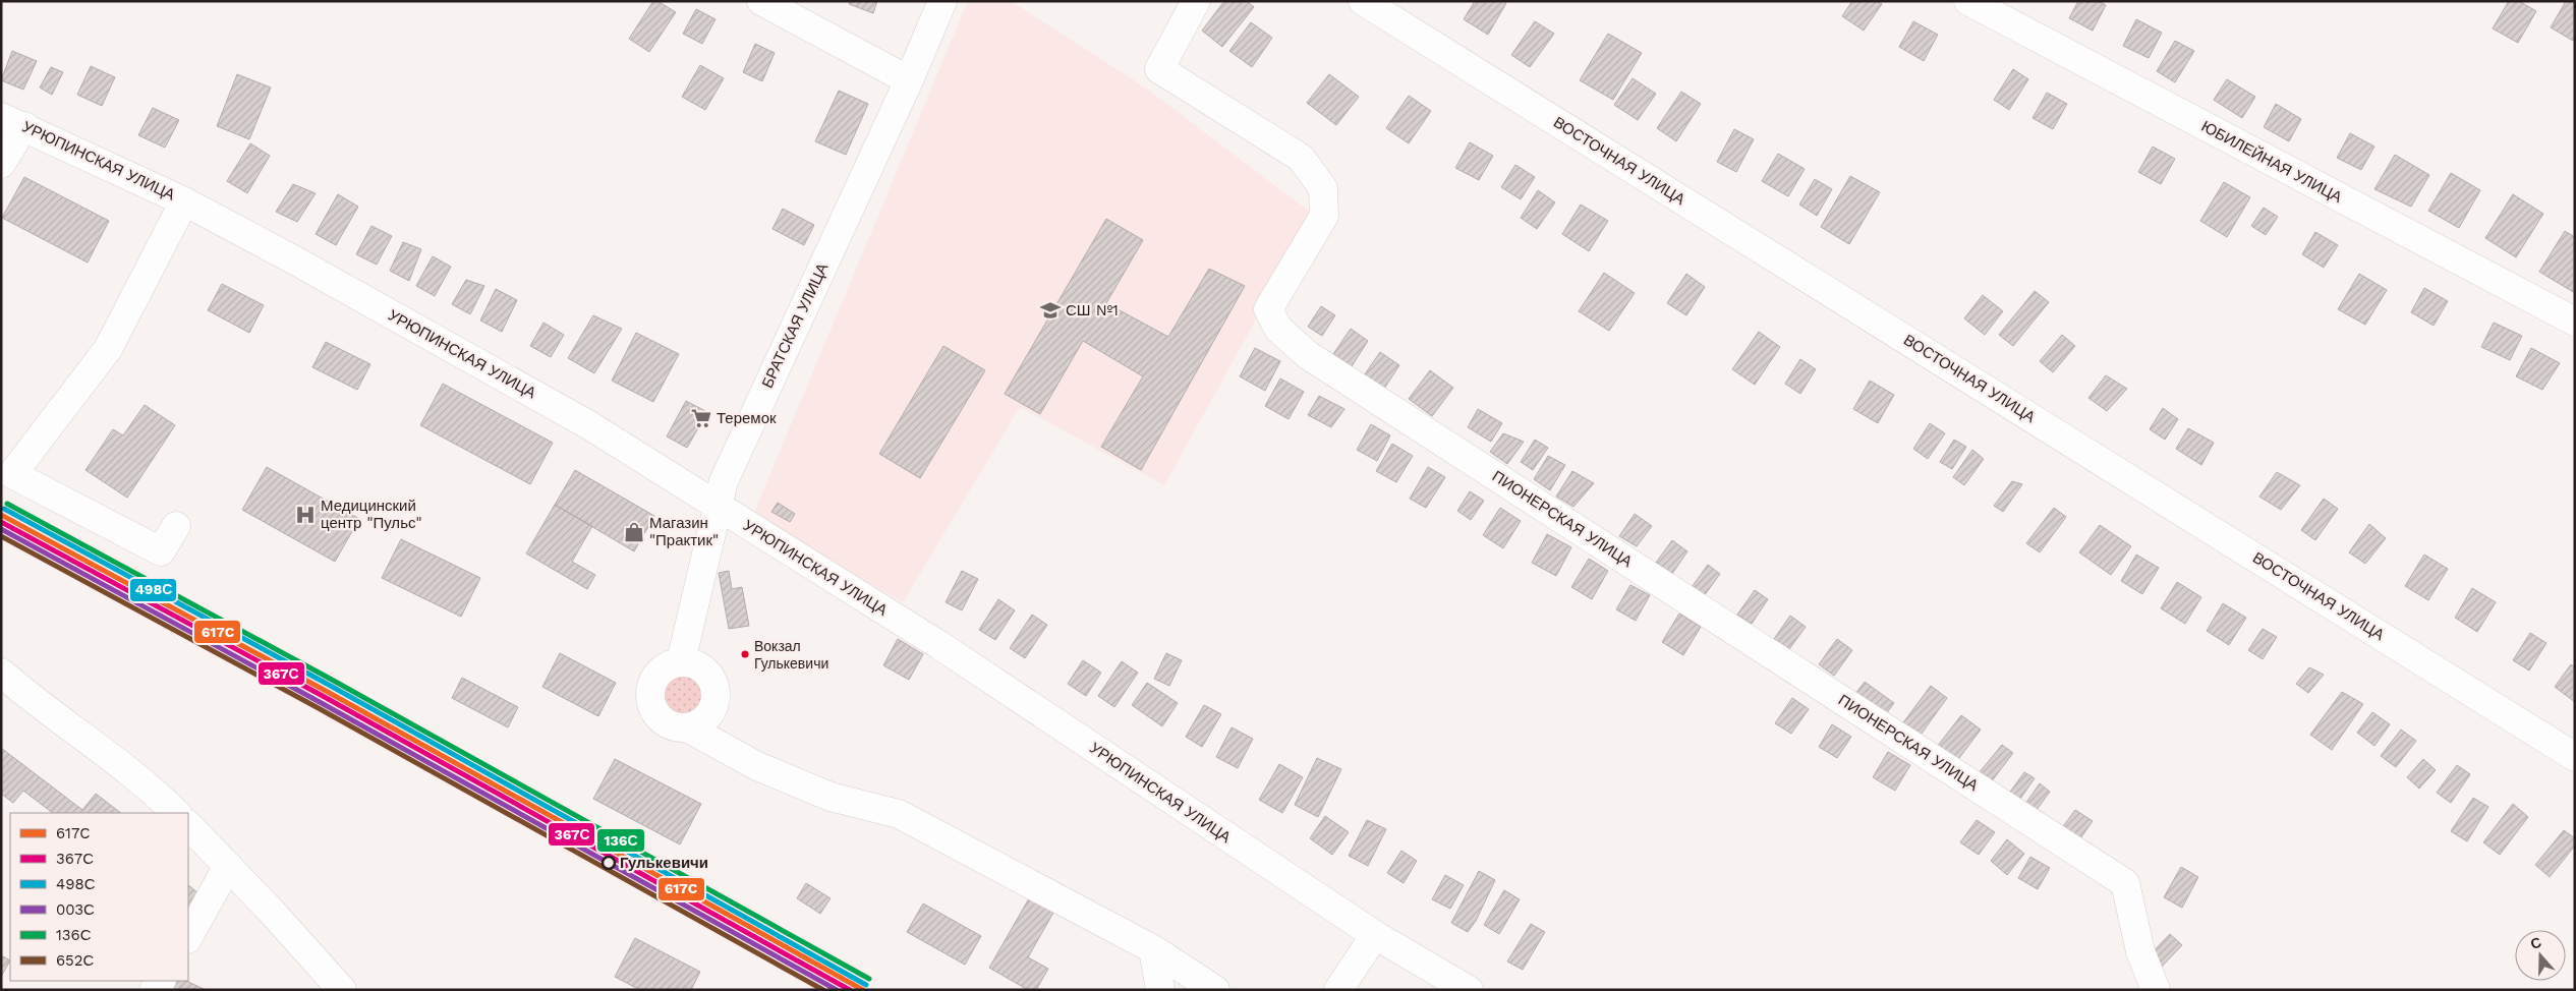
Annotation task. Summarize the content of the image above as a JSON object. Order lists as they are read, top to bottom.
{
  "streets": {
    "street": [
      "УРЮПИНСКАЯ УЛИЦА",
      "ВОСТОЧНАЯ УЛИЦА",
      "ЮБИЛЕЙНАЯ УЛИЦА",
      "БРАТСКАЯ УЛИЦА",
      "ПИОНЕРСКАЯ УЛИЦА"
    ]
  },
  "crossings": [
    ["УРЮПИНСКАЯ УЛИЦА", "БРАТСКАЯ УЛИЦА"]
  ],
  "places": {
    "school or university": ["СШ №1"],
    "supermarket": ["Теремок"],
    "hospital": ["Медицинский центр \"Пульс\""],
    "shop": ["Магазин \"Практик\""],
    "other": ["Вокзал Гулькевичи", "Гулькевичи"]
  },
  "lines": [
    "transit line 136С",
    "transit line 498С",
    "transit line 617C",
    "transit line 367С",
    "transit line 003С",
    "transit line 652С"
  ],
  "legend": [
    "617C",
    "367С",
    "498С",
    "003С",
    "136С",
    "652С"
  ],
  "north": "top"
}
